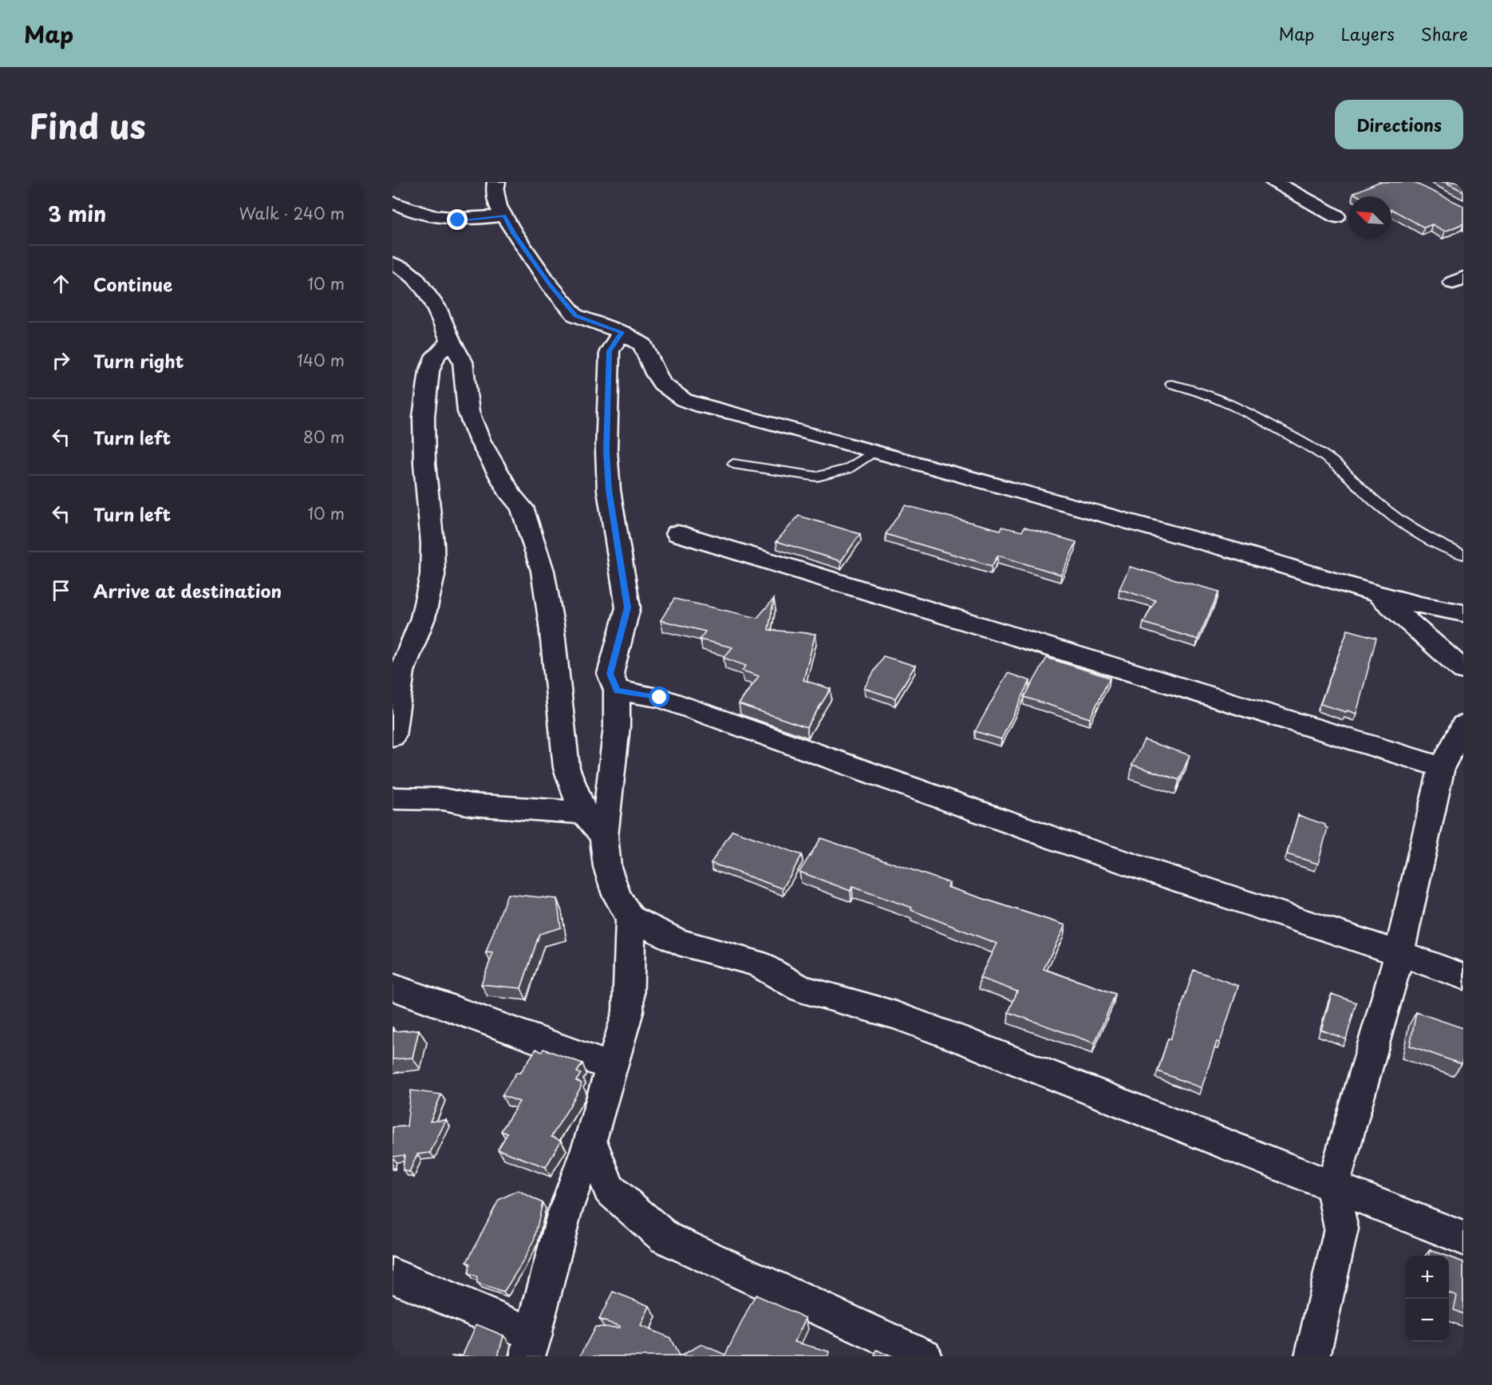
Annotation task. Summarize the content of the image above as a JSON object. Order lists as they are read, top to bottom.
{
  "north": "top left",
  "page": {
    "header": "Map",
    "nav": ["Map", "Layers", "Share"],
    "title": "Find us",
    "buttons": "Directions",
    "heading": ["3 min", "Walk · 240 m"],
    "list": [
      ["Continue", "10 m"],
      ["Turn right", "140 m"],
      ["Turn left", "80 m"],
      ["Turn left", "10 m"],
      "Arrive at destination"
    ],
    "map_buttons": ["+", "−"]
  }
}
